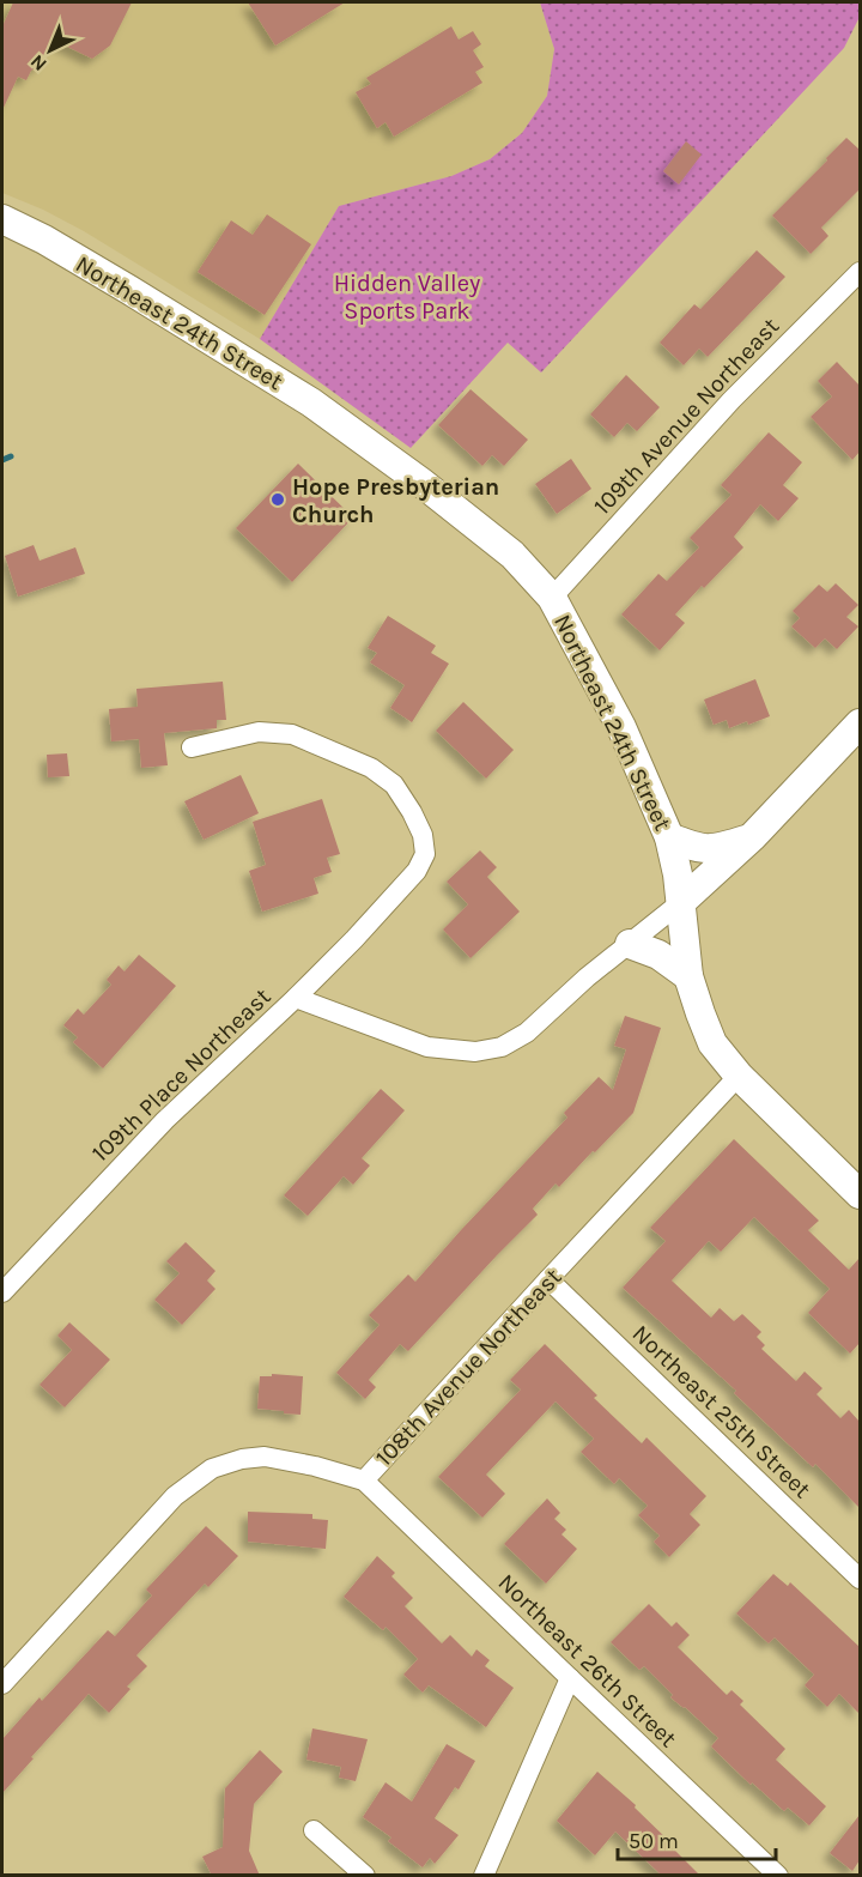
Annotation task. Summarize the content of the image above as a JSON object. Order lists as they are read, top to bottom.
{
  "streets": {
    "main road": ["Northeast 24th Street"],
    "street": [
      "109th Avenue Northeast",
      "109th Place Northeast",
      "108th Avenue Northeast",
      "Northeast 25th Street",
      "Northeast 26th Street"
    ]
  },
  "crossings": [
    ["Northeast 24th Street", "109th Avenue Northeast"],
    ["Northeast 24th Street", "109th Place Northeast"],
    ["Northeast 24th Street", "108th Avenue Northeast"],
    ["108th Avenue Northeast", "Northeast 25th Street"],
    ["108th Avenue Northeast", "Northeast 26th Street"]
  ],
  "parks": ["Hidden Valley Sports Park"],
  "places": ["Hope Presbyterian Church"],
  "scale_bar": "50 m",
  "north": "bottom left"
}
